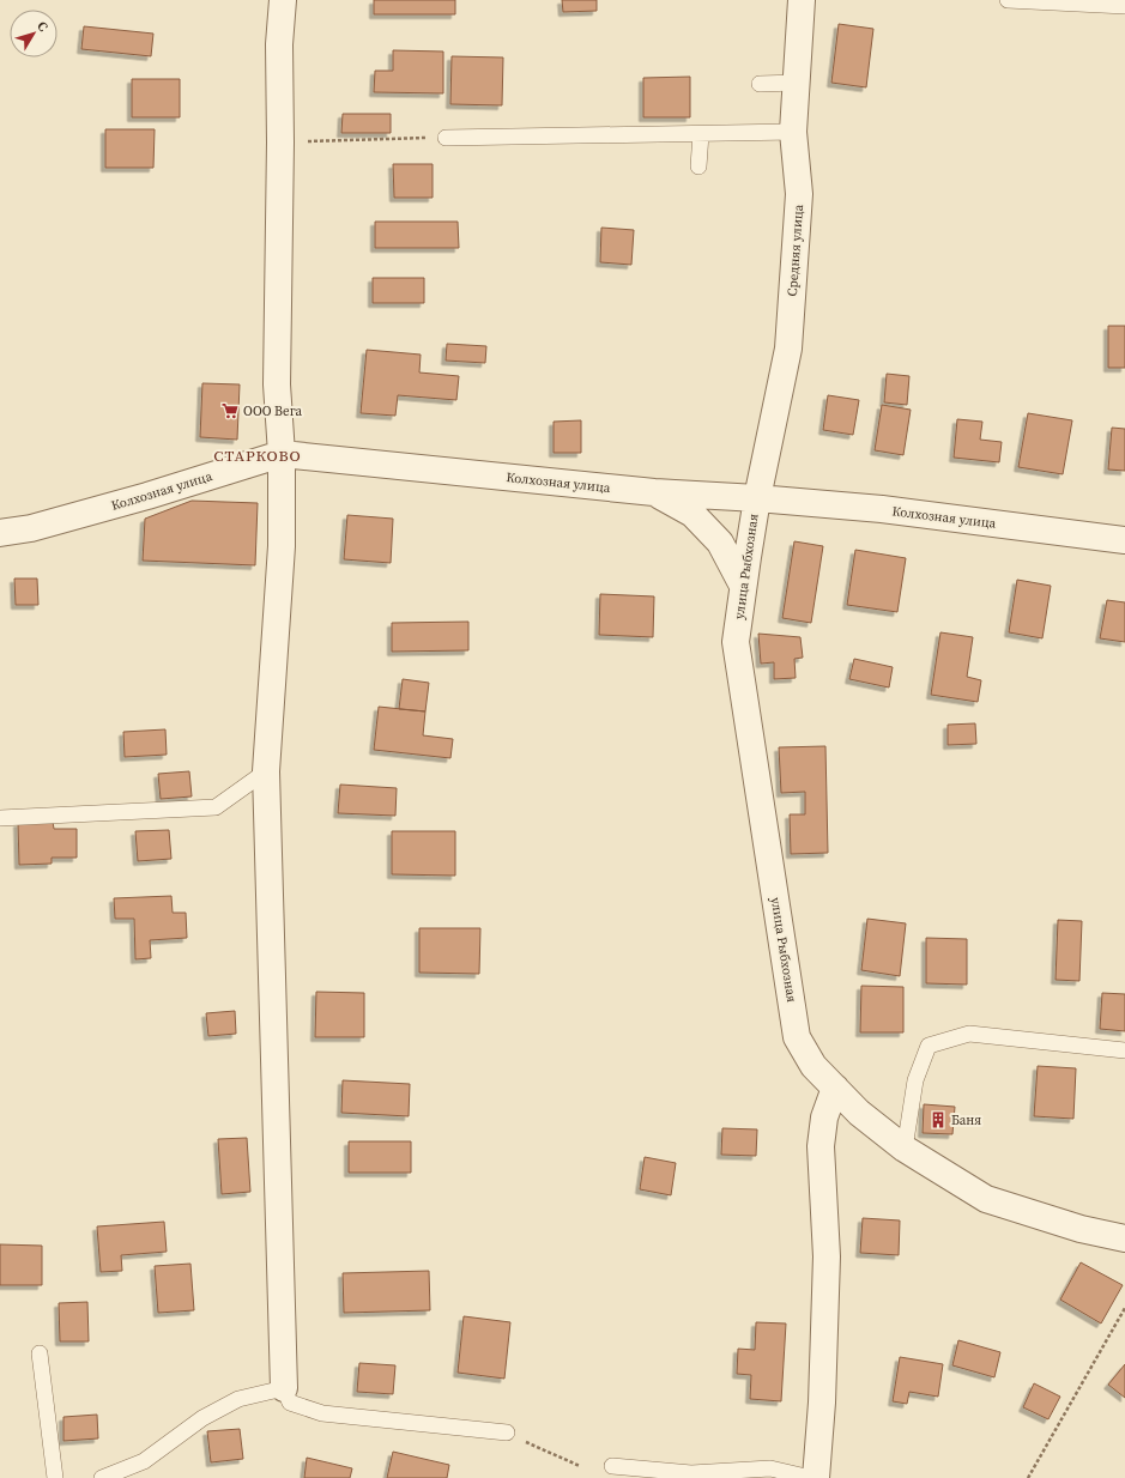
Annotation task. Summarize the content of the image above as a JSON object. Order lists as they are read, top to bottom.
{
  "streets": {
    "street": ["Средняя улица", "Колхозная улица", "улица Рыбхозная"]
  },
  "crossings": [
    ["Средняя улица", "Колхозная улица"],
    ["Средняя улица", "улица Рыбхозная"],
    ["Колхозная улица", "улица Рыбхозная"]
  ],
  "districts": ["СТАРКОВО"],
  "places": {
    "supermarket": ["ООО Вега"],
    "building": ["Баня"]
  },
  "north": "top right"
}
